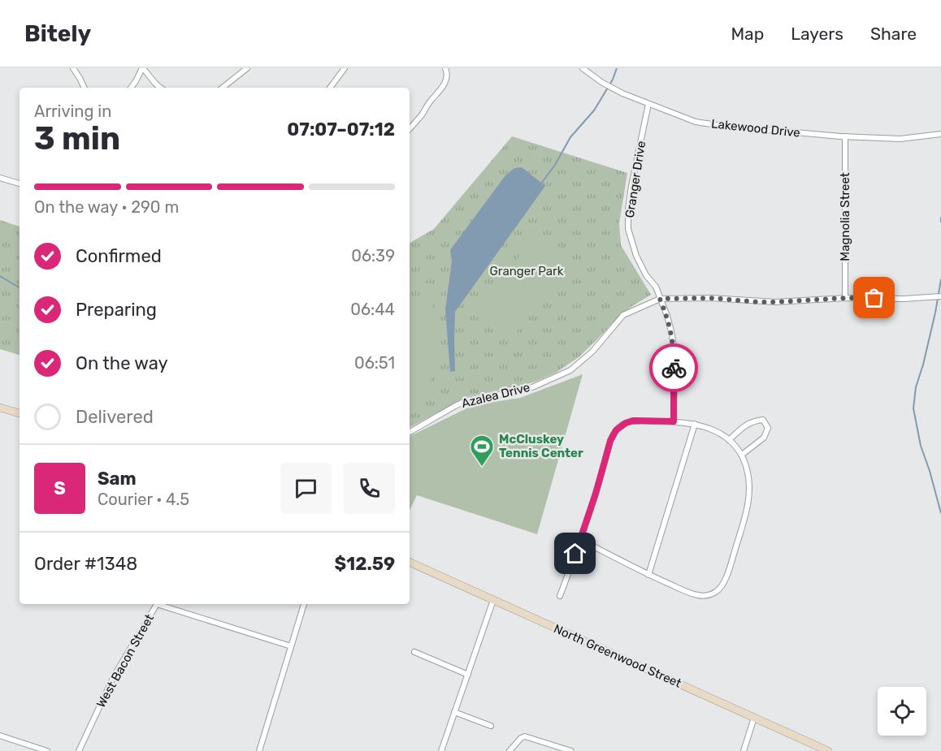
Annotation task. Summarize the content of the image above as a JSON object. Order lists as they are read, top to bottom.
{
  "streets": {
    "main road": ["North Greenwood Street"],
    "street": [
      "Lakewood Drive",
      "Granger Drive",
      "Magnolia Street",
      "Azalea Drive",
      "West Bacon Street"
    ]
  },
  "crossings": [
    ["Lakewood Drive", "Granger Drive"],
    ["Lakewood Drive", "Magnolia Street"],
    ["Granger Drive", "Azalea Drive"],
    ["Magnolia Street", "Azalea Drive"]
  ],
  "parks": ["Granger Park"],
  "places": {
    "sports": ["McCluskey Tennis Center"]
  },
  "page": {
    "header": "Bitely",
    "nav": ["Map", "Layers", "Share"],
    "heading": ["3 min", "Arriving in", "07:07–07:12"],
    "panel": [
      "Sam",
      "Courier · 4.5",
      "Order #1348",
      "$12.59"
    ],
    "bar": "On the way · 290 m",
    "list": [
      ["Confirmed", "06:39"],
      ["Preparing", "06:44"],
      ["On the way", "06:51"],
      "Delivered"
    ],
    "round": "S"
  }
}
